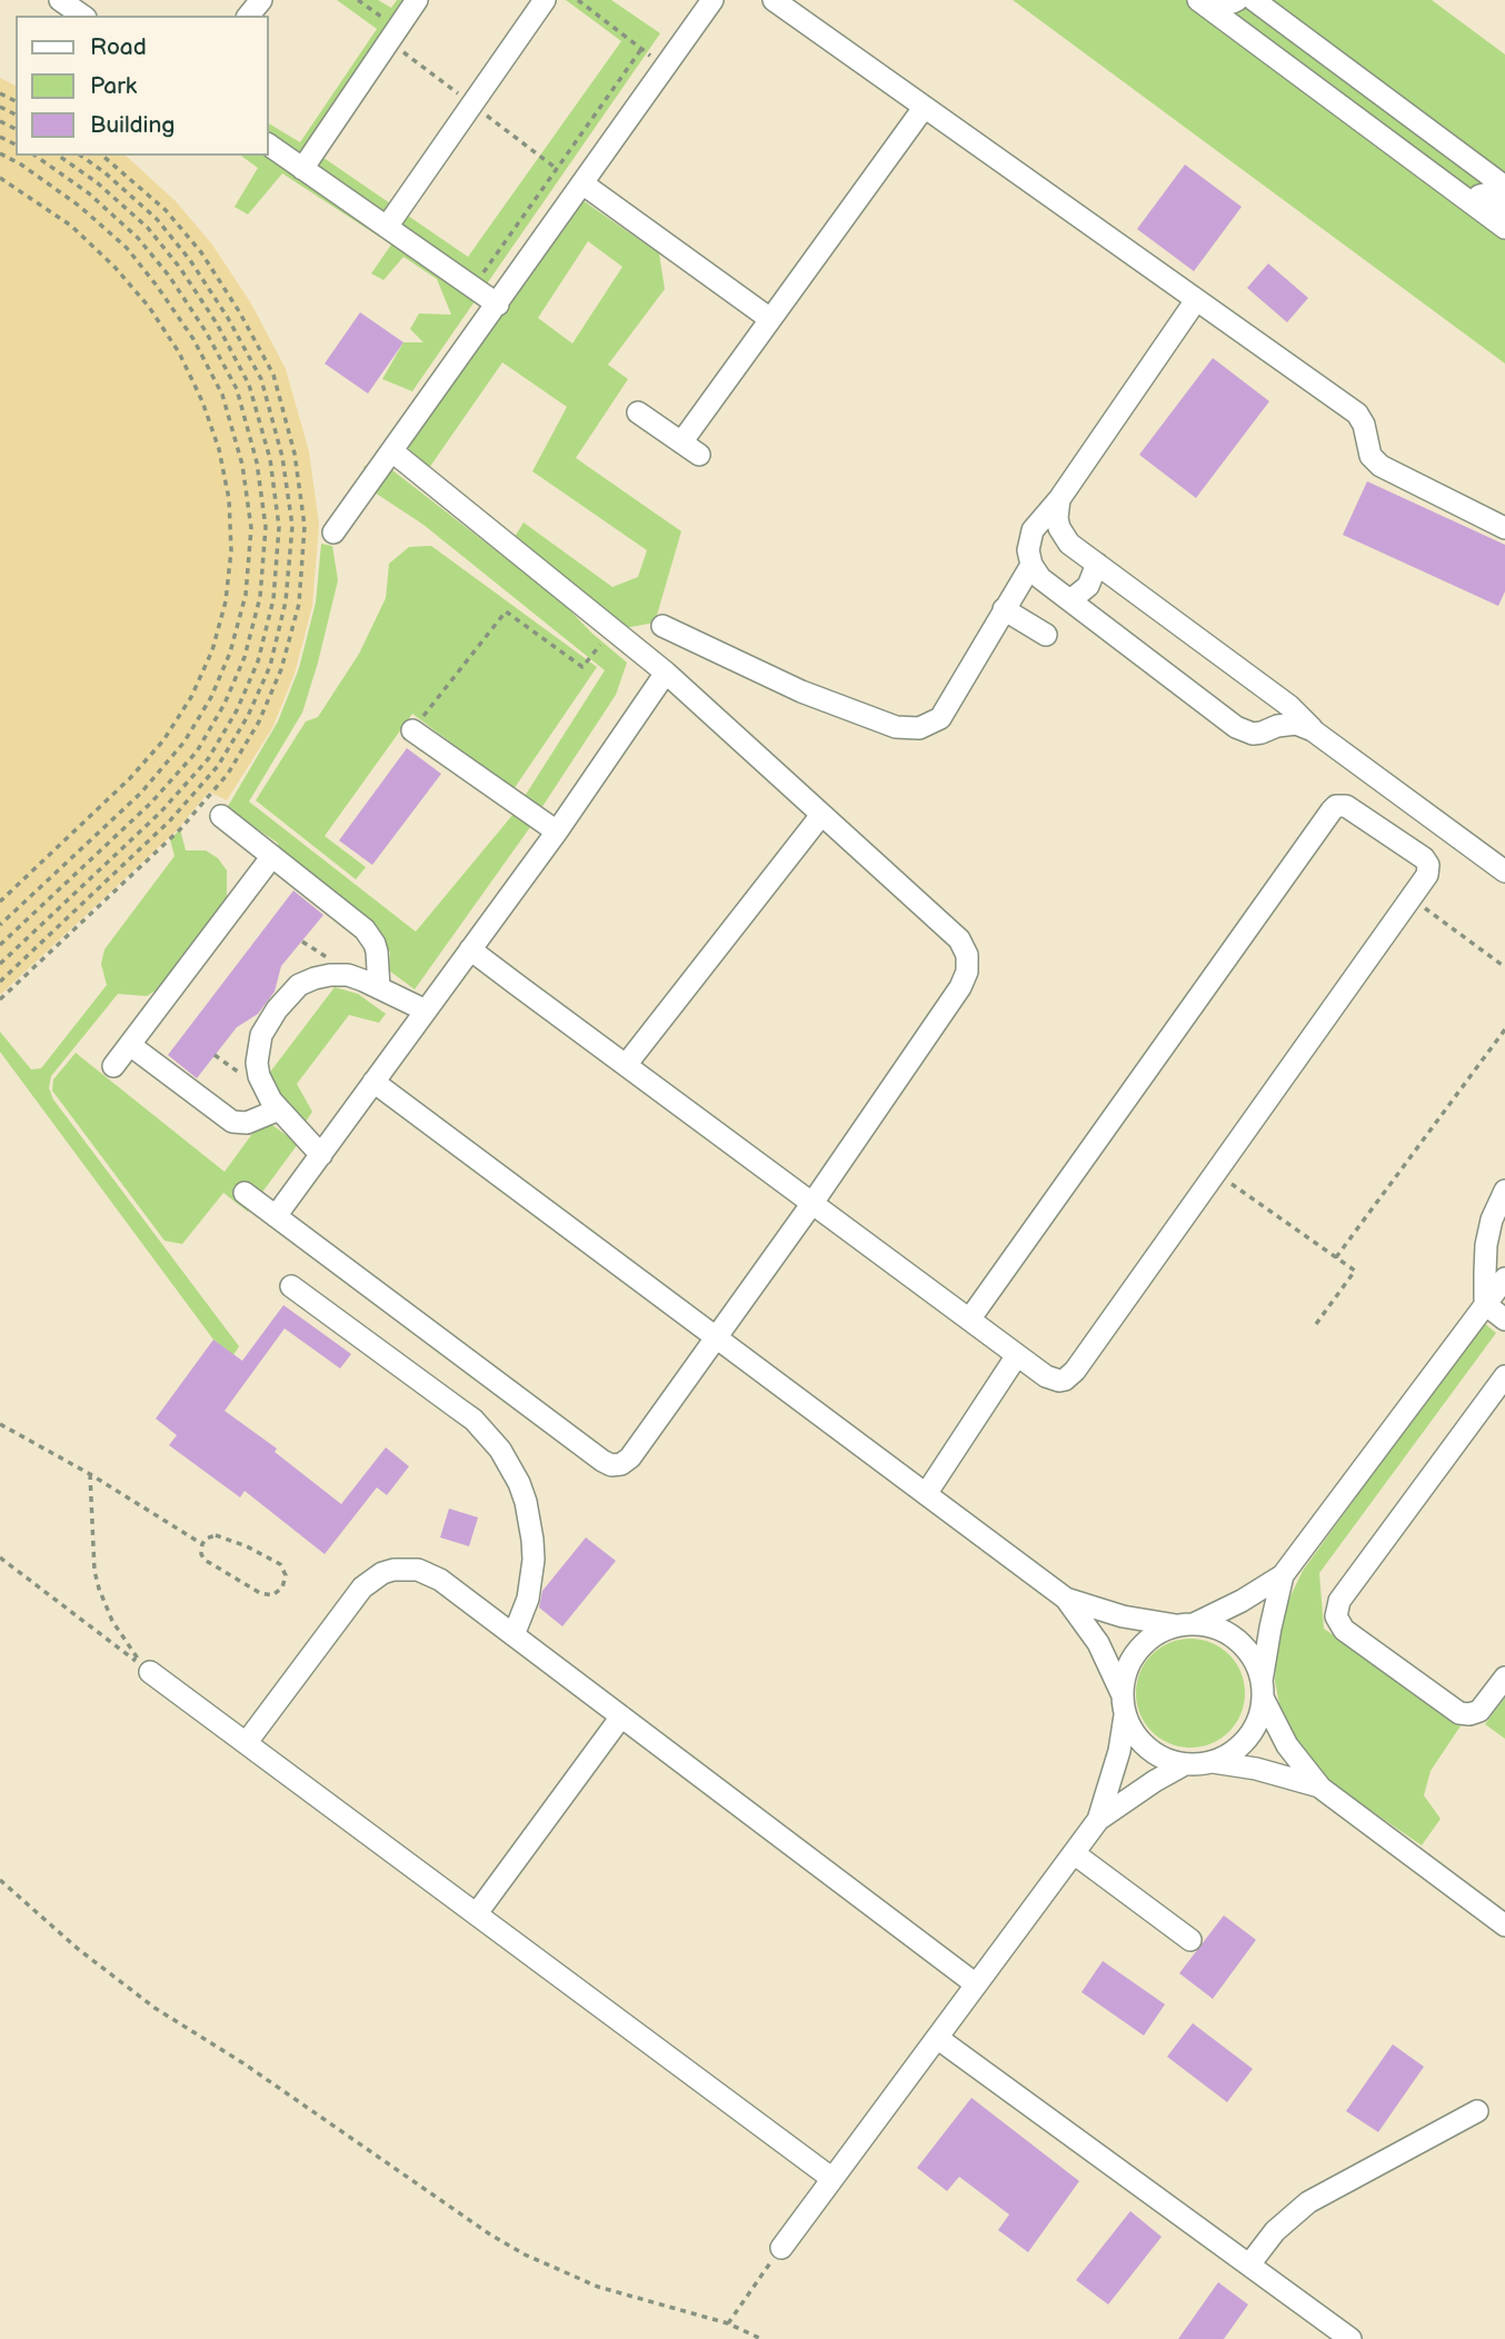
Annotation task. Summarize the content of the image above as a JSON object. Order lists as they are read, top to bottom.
{
  "legend": ["Road", "Park", "Building"]
}
